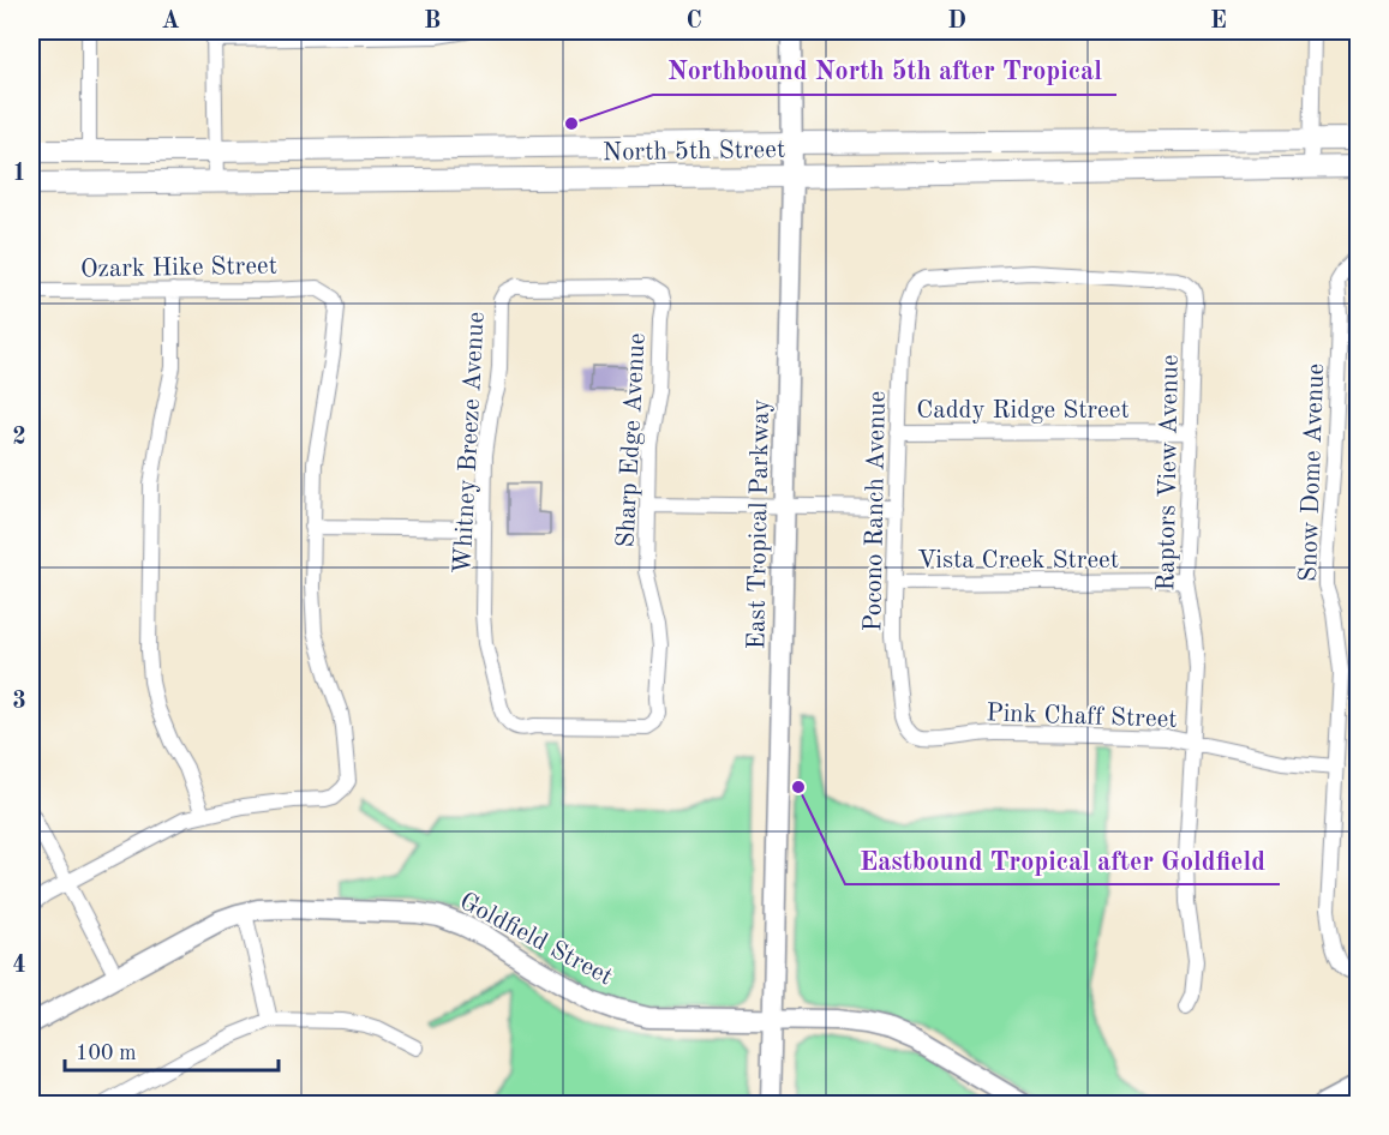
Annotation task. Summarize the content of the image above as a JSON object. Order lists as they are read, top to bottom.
{
  "streets": {
    "main road": ["North 5th Street"],
    "street": [
      "Ozark Hike Street",
      "Caddy Ridge Street",
      "Sharp Edge Avenue",
      "Whitney Breeze Avenue",
      "Raptors View Avenue",
      "Snow Dome Avenue",
      "Pocono Ranch Avenue",
      "East Tropical Parkway",
      "Vista Creek Street",
      "Pink Chaff Street",
      "Goldfield Street"
    ]
  },
  "crossings": [
    ["North 5th Street", "East Tropical Parkway"],
    ["Caddy Ridge Street", "Raptors View Avenue"],
    ["Caddy Ridge Street", "Pocono Ranch Avenue"],
    ["Sharp Edge Avenue", "Whitney Breeze Avenue"],
    ["Raptors View Avenue", "Pocono Ranch Avenue"],
    ["Raptors View Avenue", "Vista Creek Street"],
    ["Raptors View Avenue", "Pink Chaff Street"],
    ["Snow Dome Avenue", "Pink Chaff Street"],
    ["Pocono Ranch Avenue", "Vista Creek Street"],
    ["Pocono Ranch Avenue", "Pink Chaff Street"],
    ["East Tropical Parkway", "Goldfield Street"]
  ],
  "places": ["Northbound North 5th after Tropical", "Eastbound Tropical after Goldfield"],
  "scale_bar": "100 m",
  "grid": {
    "columns": [
      "A",
      "B",
      "C",
      "D",
      "E"
    ],
    "rows": [
      "1",
      "2",
      "3",
      "4"
    ]
  }
}
